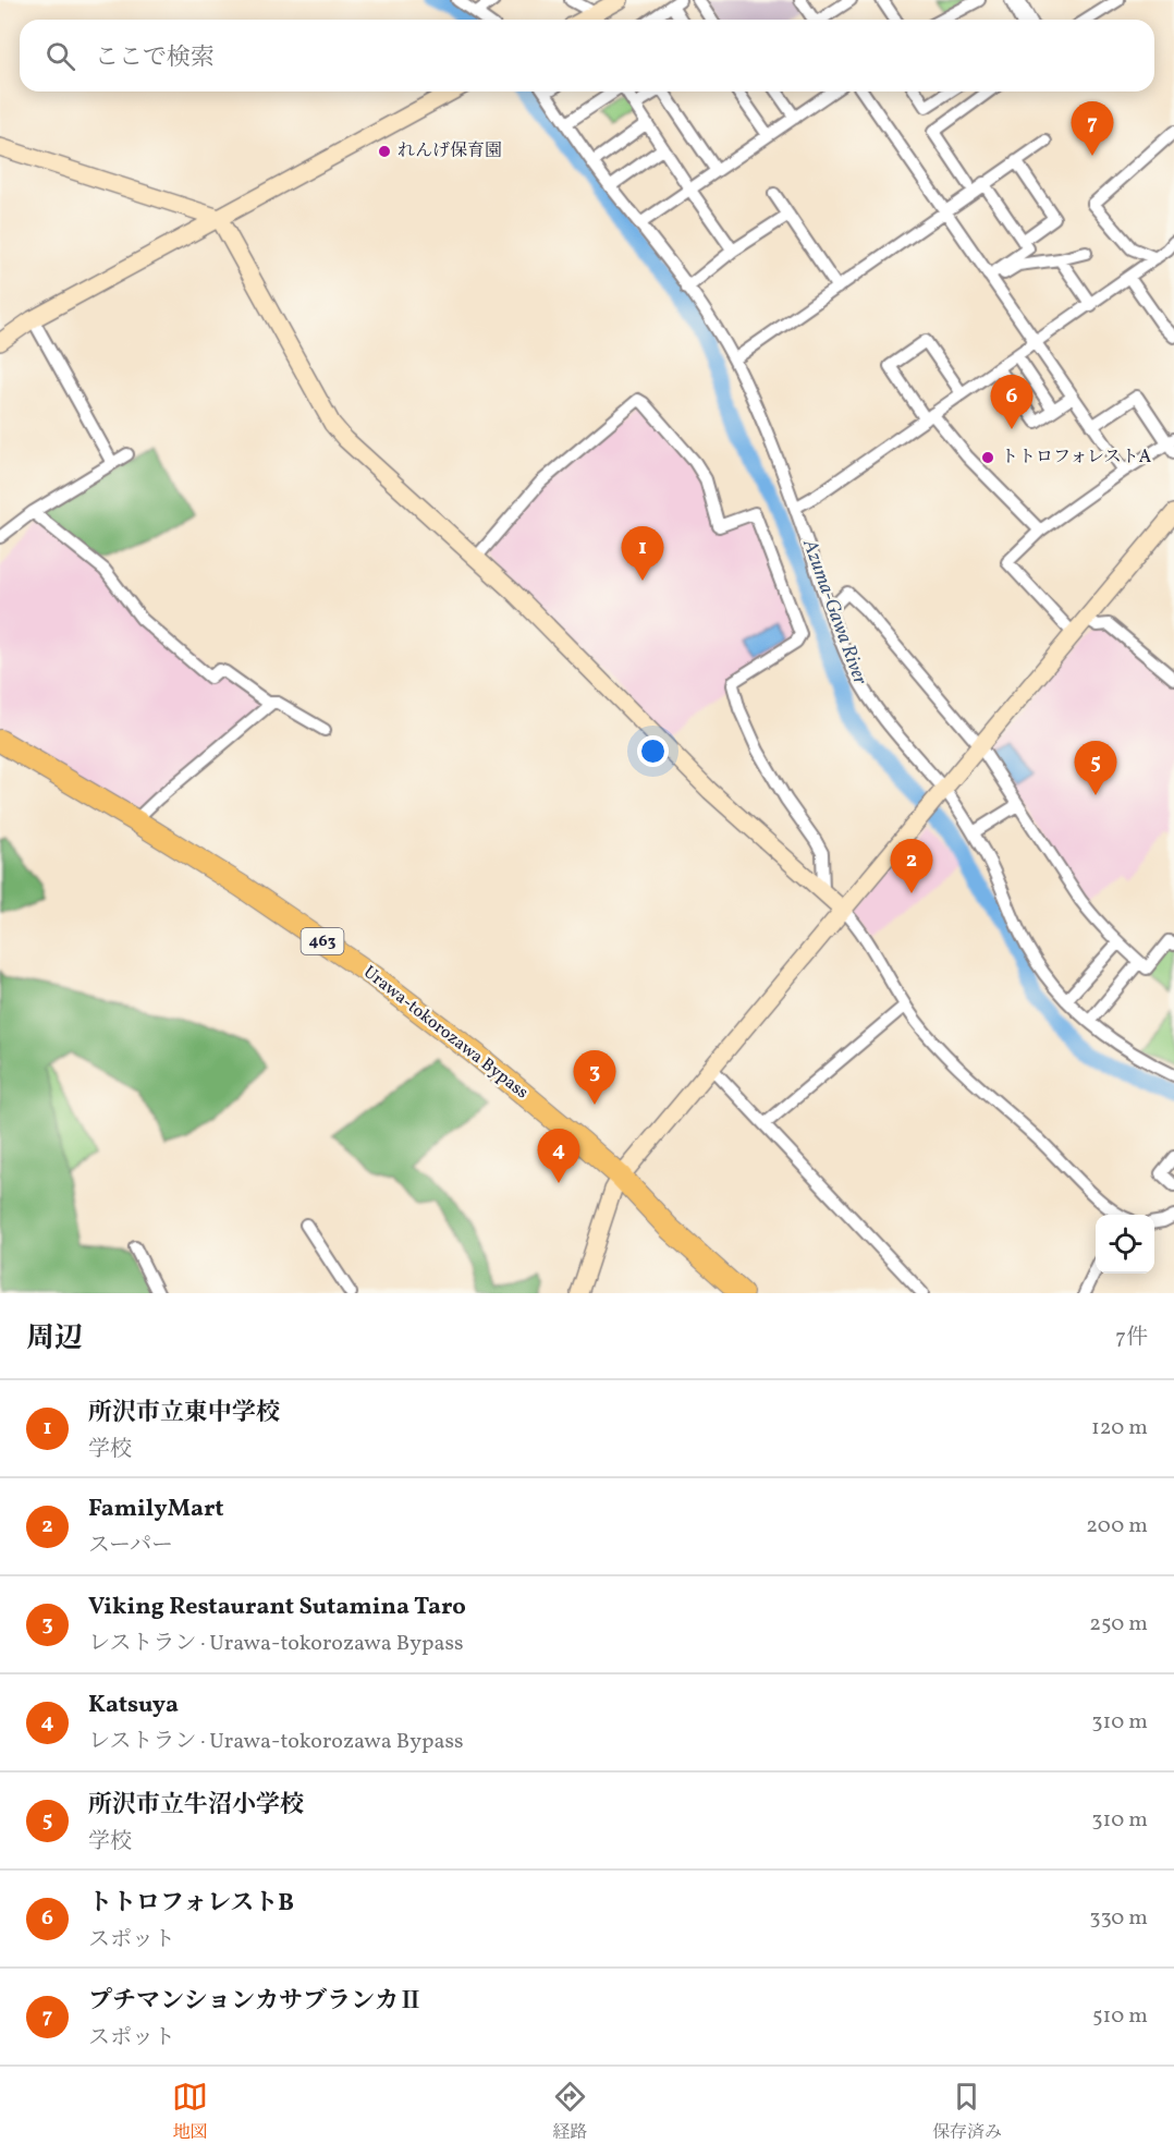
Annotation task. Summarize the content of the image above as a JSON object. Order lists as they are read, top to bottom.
{
  "streets": {
    "highway": ["463", "Urawa-tokorozawa Bypass"]
  },
  "water": ["Azuma-Gawa River"],
  "places": ["れんげ保育園", "トトロフォレストA"],
  "page": {
    "search": "ここで検索",
    "pins": [
      "7",
      "6",
      "1",
      "5",
      "2",
      "3",
      "4"
    ],
    "heading": ["周辺", "7件"],
    "list": [
      {
        "mark": "1",
        "name": "所沢市立東中学校",
        "note": "学校",
        "value": "120 m"
      },
      {
        "mark": "2",
        "name": "FamilyMart",
        "note": "スーパー",
        "value": "200 m"
      },
      {
        "mark": "3",
        "name": "Viking Restaurant Sutamina Taro",
        "note": "レストラン · Urawa-tokorozawa Bypass",
        "value": "250 m"
      },
      {
        "mark": "4",
        "name": "Katsuya",
        "note": "レストラン · Urawa-tokorozawa Bypass",
        "value": "310 m"
      },
      {
        "mark": "5",
        "name": "所沢市立牛沼小学校",
        "note": "学校",
        "value": "310 m"
      },
      {
        "mark": "6",
        "name": "トトロフォレストB",
        "note": "スポット",
        "value": "330 m"
      },
      {
        "mark": "7",
        "name": "プチマンションカサブランカⅡ",
        "note": "スポット",
        "value": "510 m"
      }
    ],
    "nav": ["地図", "経路", "保存済み"]
  }
}
